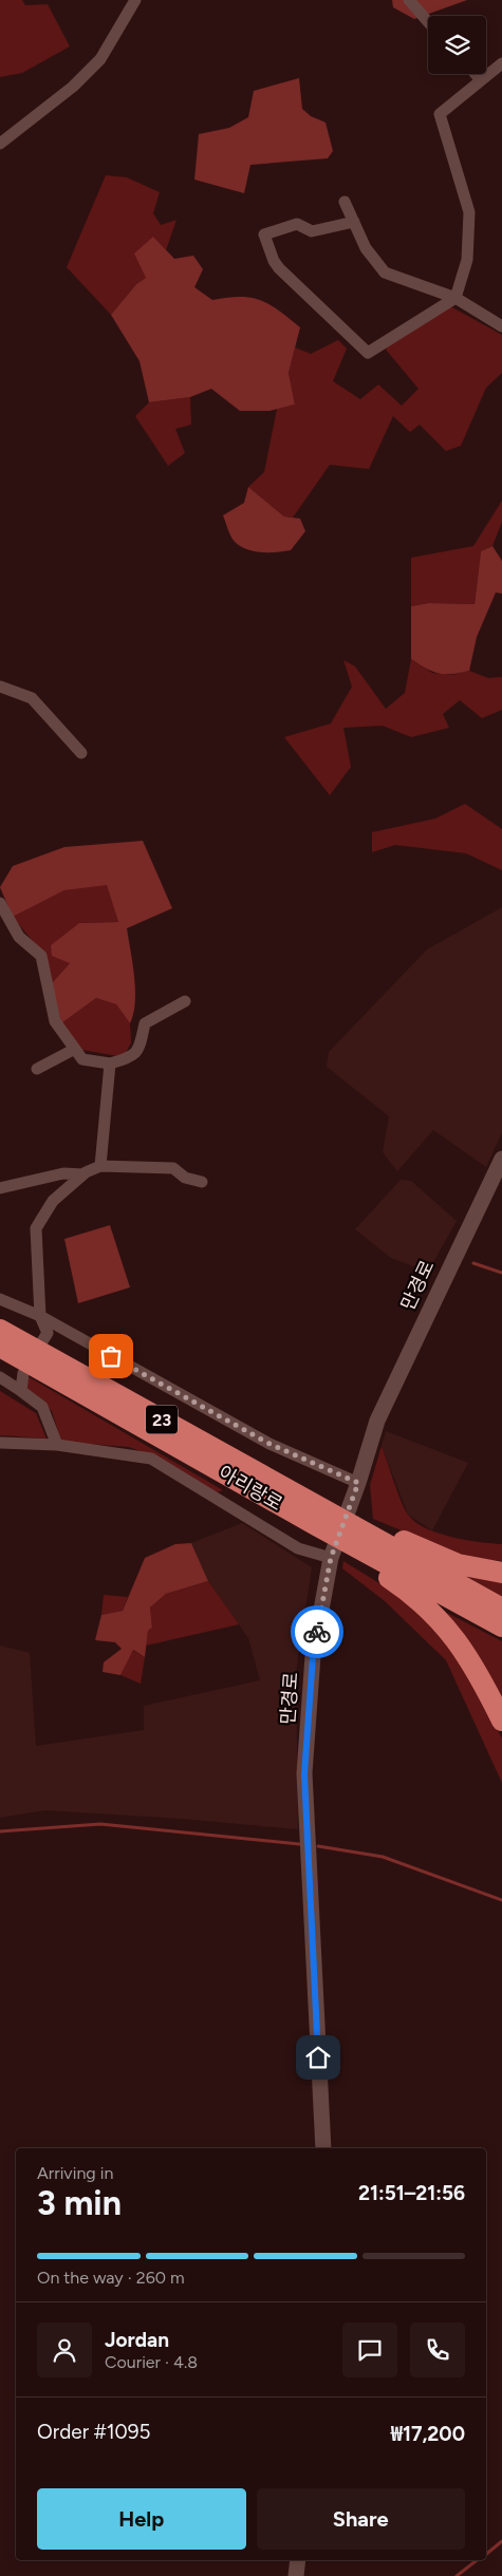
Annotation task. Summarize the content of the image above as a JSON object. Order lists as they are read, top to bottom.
{
  "streets": {
    "highway": ["23", "아리랑로"],
    "street": ["만경로"]
  },
  "page": {
    "heading": ["3 min", "Arriving in", "21:51–21:56"],
    "panel": [
      "Jordan",
      "Courier · 4.8",
      "Order #1095",
      "₩17,200"
    ],
    "bar": "On the way · 260 m",
    "buttons": ["Help", "Share"]
  }
}
